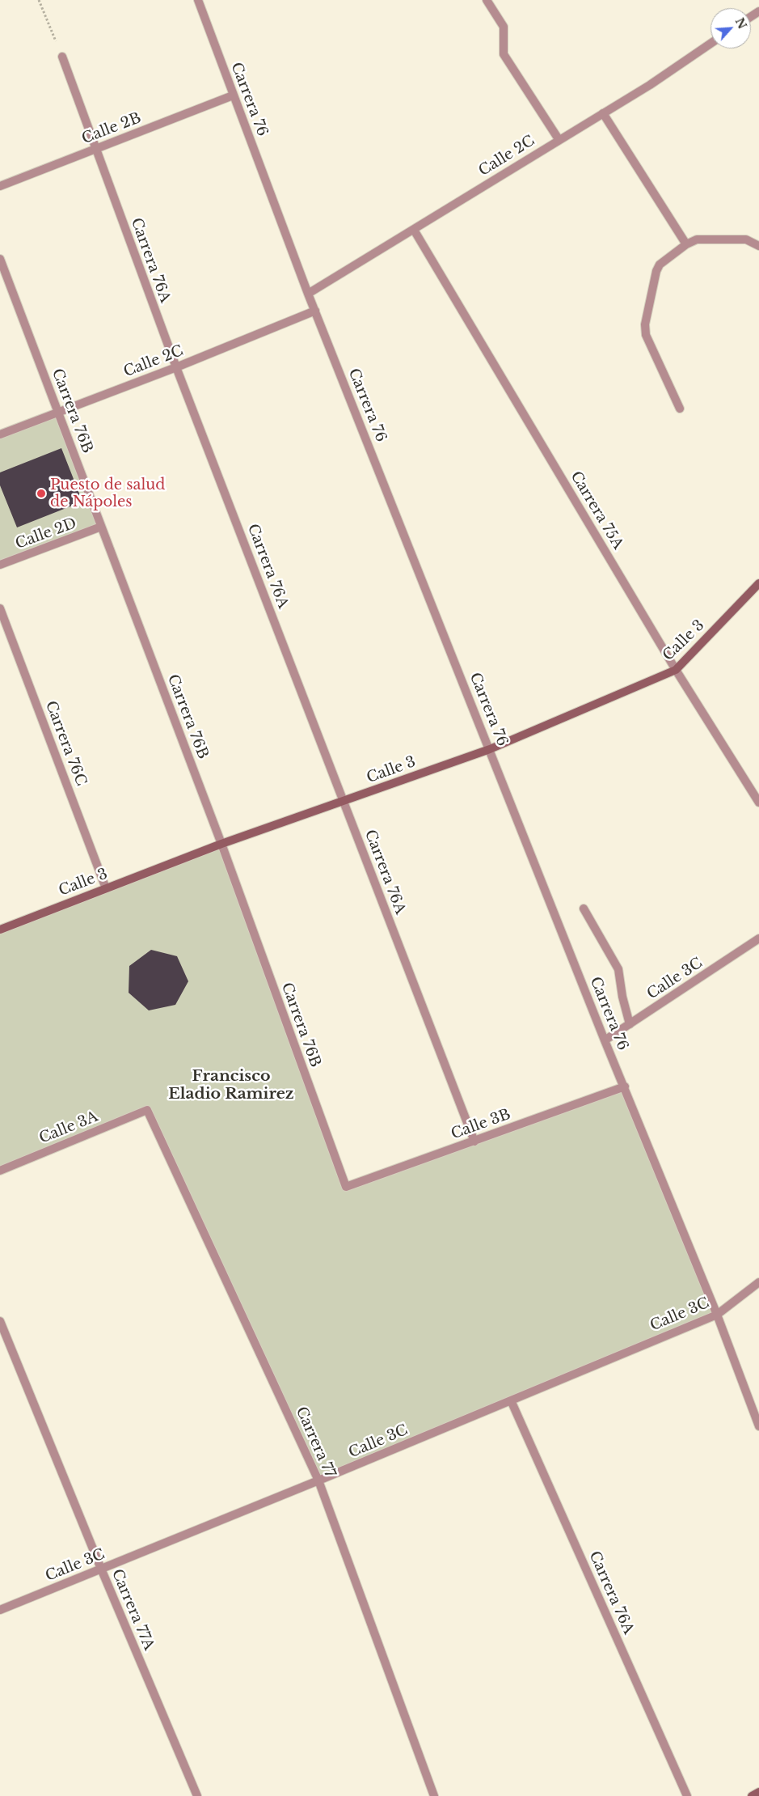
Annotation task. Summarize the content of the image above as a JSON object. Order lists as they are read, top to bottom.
{
  "streets": {
    "street": [
      "Carrera 76",
      "Calle 2B",
      "Calle 2C",
      "Carrera 76A",
      "Carrera 76B",
      "Carrera 75A",
      "Calle 2D",
      "Calle 3",
      "Carrera 76C",
      "Calle 3C",
      "Calle 3B",
      "Calle 3A",
      "Carrera 77",
      "Carrera 77A"
    ]
  },
  "crossings": [
    ["Carrera 76", "Calle 2B"],
    ["Carrera 76", "Calle 2C"],
    ["Carrera 76", "Calle 3"],
    ["Carrera 76", "Calle 3C"],
    ["Carrera 76", "Calle 3B"],
    ["Calle 2B", "Carrera 76A"],
    ["Calle 2C", "Carrera 76A"],
    ["Calle 2C", "Carrera 76B"],
    ["Calle 2C", "Carrera 75A"],
    ["Carrera 76A", "Calle 3"],
    ["Carrera 76A", "Calle 3C"],
    ["Carrera 76A", "Calle 3B"],
    ["Carrera 76B", "Calle 2D"],
    ["Carrera 76B", "Calle 3"],
    ["Carrera 76B", "Calle 3B"],
    ["Carrera 75A", "Calle 3"],
    ["Calle 3", "Carrera 76C"],
    ["Calle 3C", "Carrera 77"],
    ["Calle 3C", "Carrera 77A"],
    ["Calle 3A", "Carrera 77"]
  ],
  "districts": ["Francisco Eladio Ramirez"],
  "places": ["Puesto de salud de Nápoles"],
  "north": "top right"
}
